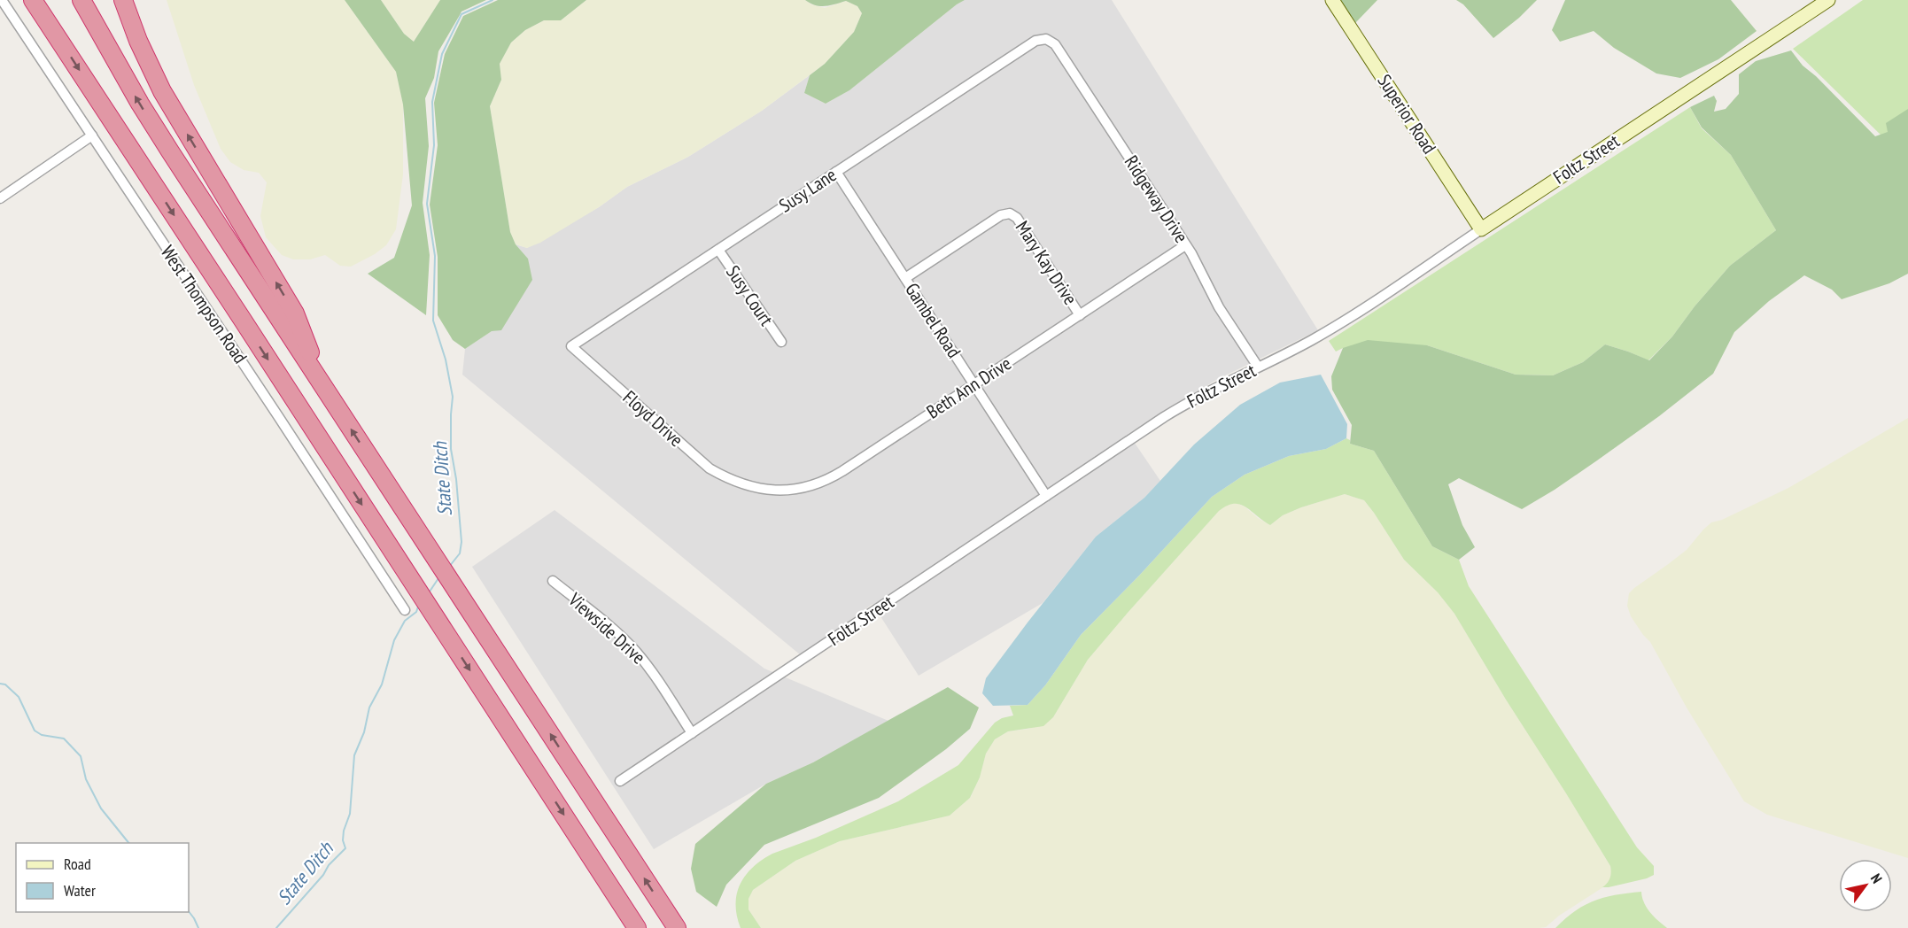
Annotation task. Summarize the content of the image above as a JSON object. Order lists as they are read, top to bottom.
{
  "streets": {
    "street": [
      "Superior Road",
      "Foltz Street",
      "Susy Lane",
      "Ridgeway Drive",
      "Mary Kay Drive",
      "Susy Court",
      "West Thompson Road",
      "Gambel Road",
      "Beth Ann Drive",
      "Floyd Drive",
      "Viewside Drive"
    ]
  },
  "crossings": [
    ["Superior Road", "Foltz Street"],
    ["Foltz Street", "Ridgeway Drive"],
    ["Foltz Street", "Gambel Road"],
    ["Foltz Street", "Viewside Drive"],
    ["Susy Lane", "Ridgeway Drive"],
    ["Susy Lane", "Susy Court"],
    ["Susy Lane", "Gambel Road"],
    ["Susy Lane", "Floyd Drive"],
    ["Ridgeway Drive", "Beth Ann Drive"],
    ["Mary Kay Drive", "Gambel Road"],
    ["Mary Kay Drive", "Beth Ann Drive"],
    ["Gambel Road", "Beth Ann Drive"],
    ["Beth Ann Drive", "Floyd Drive"]
  ],
  "water": ["State Ditch"],
  "legend": ["Road", "Water"],
  "north": "top right"
}
